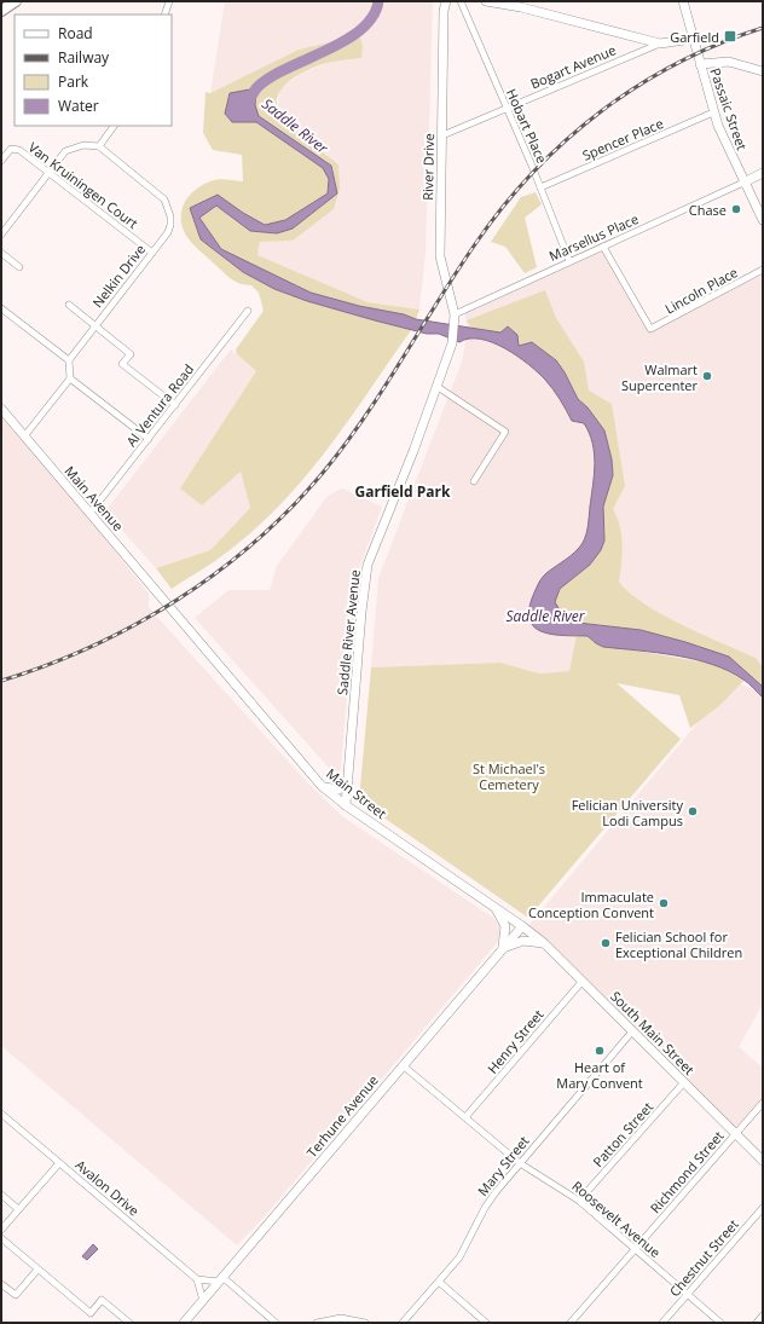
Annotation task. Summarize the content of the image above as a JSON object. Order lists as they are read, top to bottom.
{
  "streets": {
    "street": [
      "Bogart Avenue",
      "Passaic Street",
      "Hobart Place",
      "Spencer Place",
      "River Drive",
      "Van Kruiningen Court",
      "Marsellus Place",
      "Nelkin Drive",
      "Lincoln Place",
      "Al Ventura Road",
      "Main Avenue",
      "Saddle River Avenue",
      "Main Street",
      "South Main Street",
      "Henry Street",
      "Terhune Avenue",
      "Patton Street",
      "Mary Street",
      "Richmond Street",
      "Avalon Drive",
      "Roosevelt Avenue",
      "Chestnut Street"
    ]
  },
  "crossings": [
    ["Bogart Avenue", "Hobart Place"],
    ["Bogart Avenue", "River Drive"],
    ["Passaic Street", "Spencer Place"],
    ["Passaic Street", "Marsellus Place"],
    ["Hobart Place", "Spencer Place"],
    ["Hobart Place", "Marsellus Place"],
    ["River Drive", "Marsellus Place"],
    ["River Drive", "Saddle River Avenue"],
    ["Van Kruiningen Court", "Nelkin Drive"],
    ["Marsellus Place", "Lincoln Place"],
    ["Al Ventura Road", "Main Avenue"],
    ["Main Avenue", "Main Street"],
    ["Saddle River Avenue", "Main Street"],
    ["Main Street", "South Main Street"],
    ["Main Street", "Terhune Avenue"],
    ["South Main Street", "Henry Street"],
    ["South Main Street", "Terhune Avenue"],
    ["South Main Street", "Patton Street"],
    ["South Main Street", "Mary Street"],
    ["South Main Street", "Richmond Street"],
    ["Henry Street", "Roosevelt Avenue"],
    ["Terhune Avenue", "Roosevelt Avenue"],
    ["Patton Street", "Roosevelt Avenue"],
    ["Mary Street", "Roosevelt Avenue"],
    ["Richmond Street", "Roosevelt Avenue"],
    ["Roosevelt Avenue", "Chestnut Street"]
  ],
  "districts": ["Garfield Park"],
  "water": ["Saddle River"],
  "parks": ["St Michael's Cemetery"],
  "places": {
    "transit": ["Garfield"],
    "other": [
      "Chase",
      "Walmart Supercenter",
      "Felician University Lodi Campus",
      "Immaculate Conception Convent",
      "Felician School for Exceptional Children",
      "Heart of Mary Convent"
    ]
  },
  "legend": [
    "Road",
    "Railway",
    "Park",
    "Water"
  ]
}
